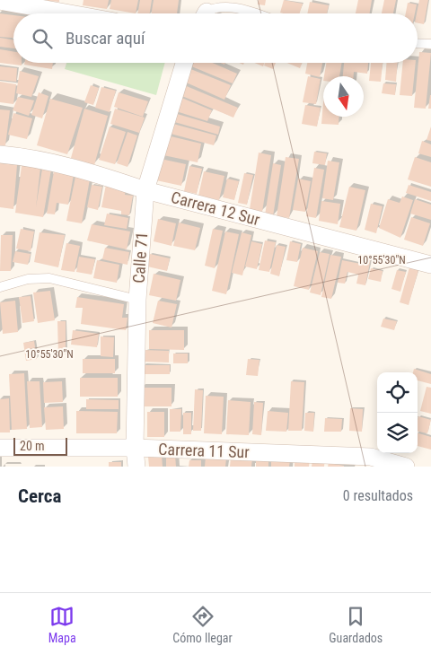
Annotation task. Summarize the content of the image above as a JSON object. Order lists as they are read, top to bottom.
{
  "streets": {
    "street": ["Carrera 12 Sur", "Calle 71", "Carrera 11 Sur"]
  },
  "crossings": [
    ["Carrera 12 Sur", "Calle 71"],
    ["Calle 71", "Carrera 11 Sur"]
  ],
  "scale_bar": "20 m",
  "north": "bottom",
  "page": {
    "search": "Buscar aquí",
    "scale": "20 m",
    "heading": ["Cerca", "0 resultados"],
    "nav": ["Mapa", "Cómo llegar", "Guardados"]
  },
  "coordinates": ["10°55'30\"N"]
}
